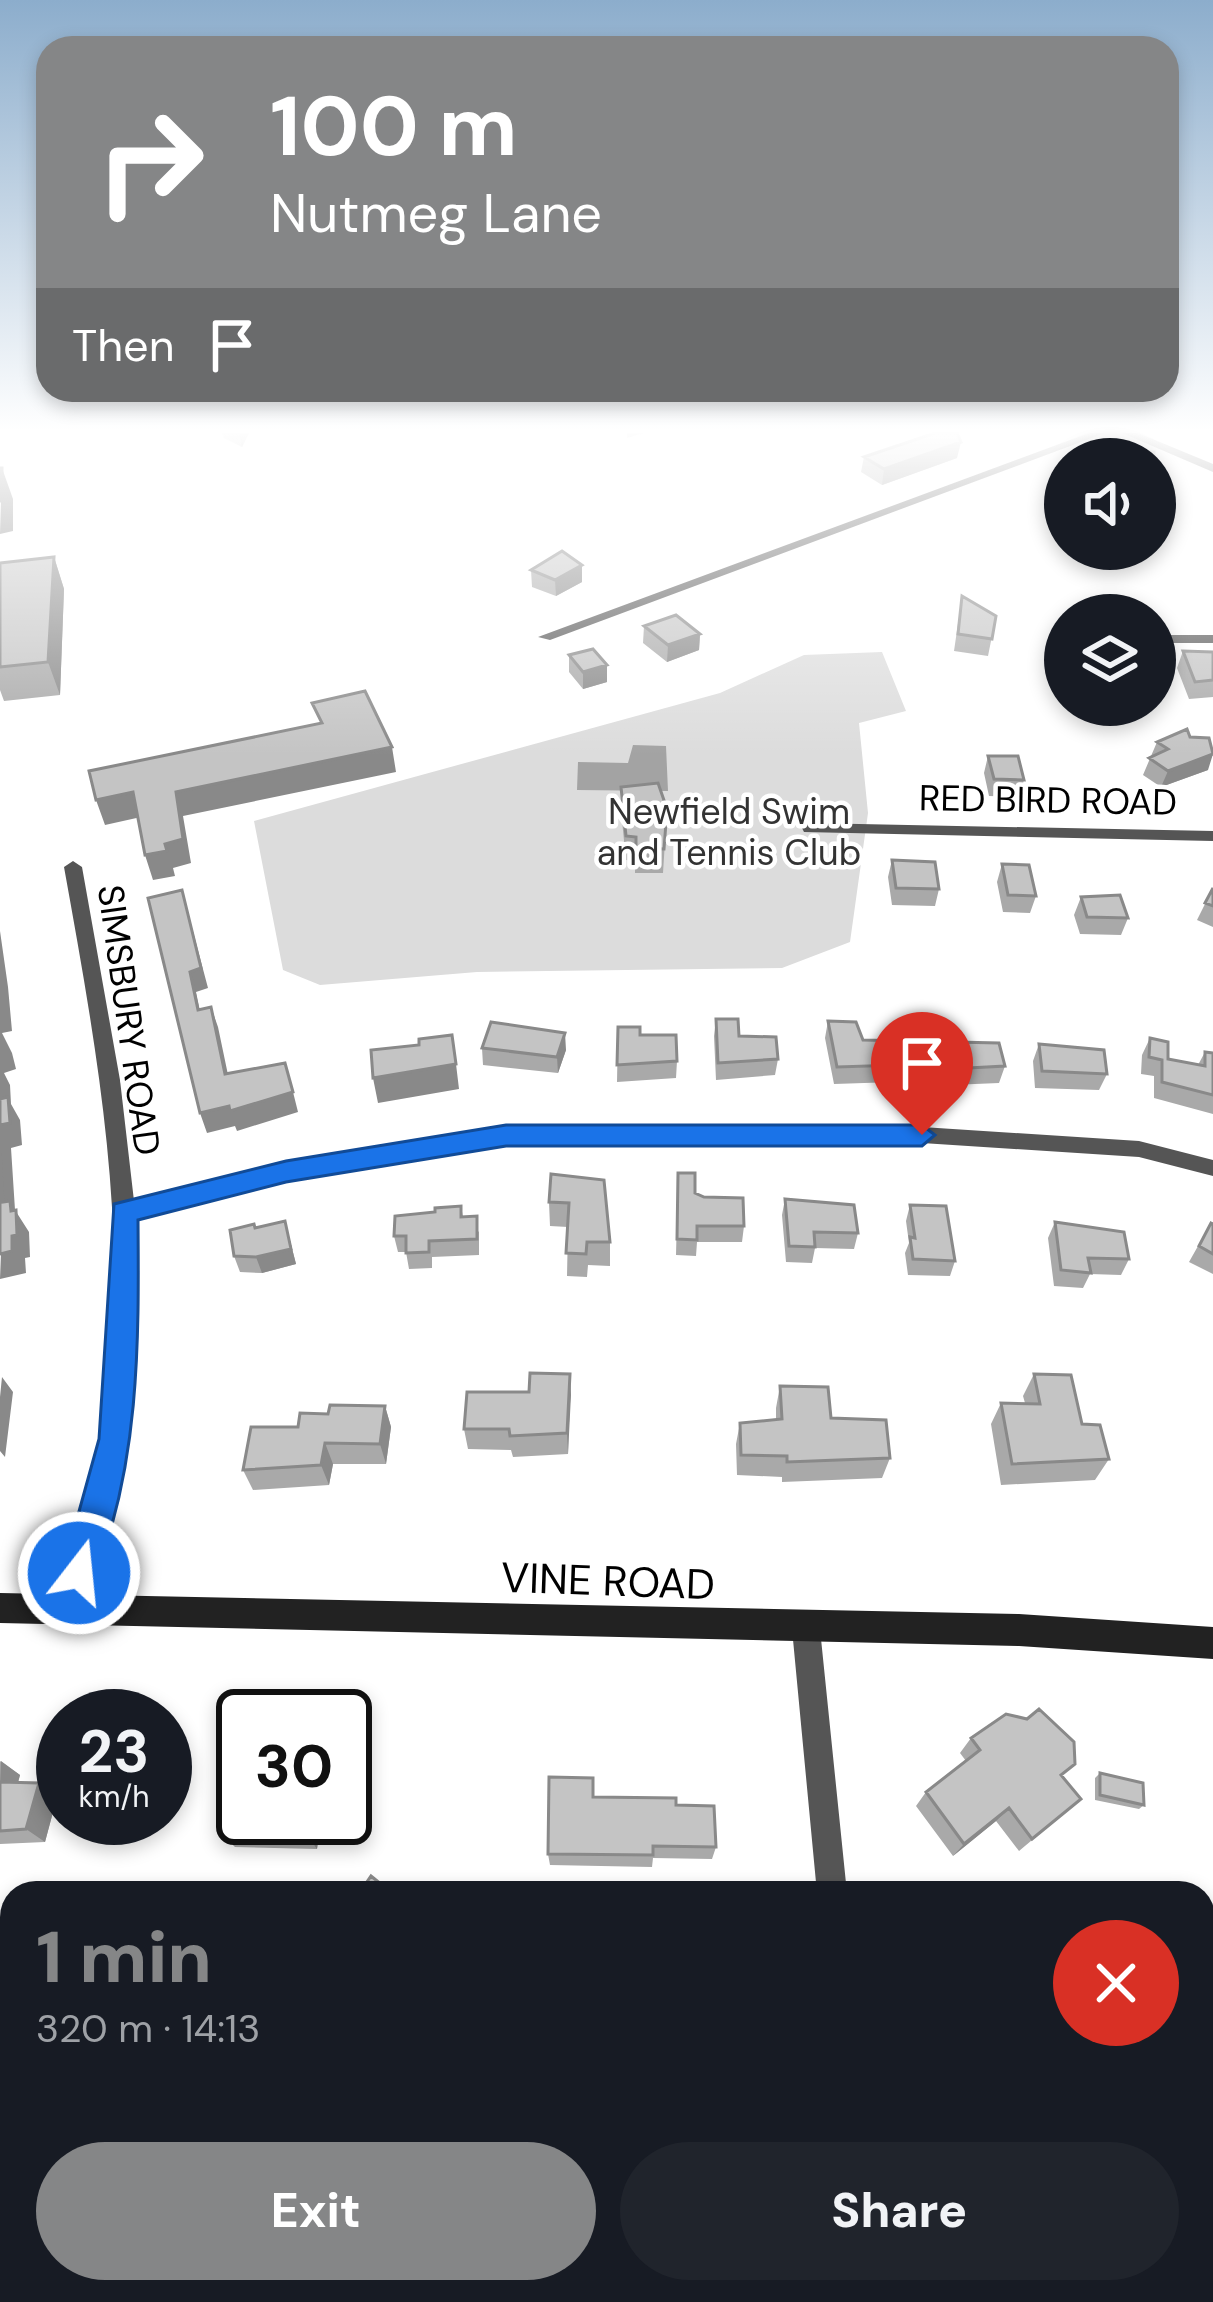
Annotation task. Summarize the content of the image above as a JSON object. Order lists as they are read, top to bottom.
{
  "streets": {
    "street": ["RED BIRD ROAD", "SIMSBURY ROAD", "VINE ROAD"]
  },
  "crossings": [
    ["SIMSBURY ROAD", "VINE ROAD"]
  ],
  "parks": ["Newfield Swim and Tennis Club"],
  "page": {
    "turn": ["100 m", "Nutmeg Lane"],
    "then": "Then",
    "speed": "23 km/h",
    "limit": "30",
    "heading": ["1 min", "320 m · 14:13"],
    "buttons": ["Exit", "Share"]
  }
}
